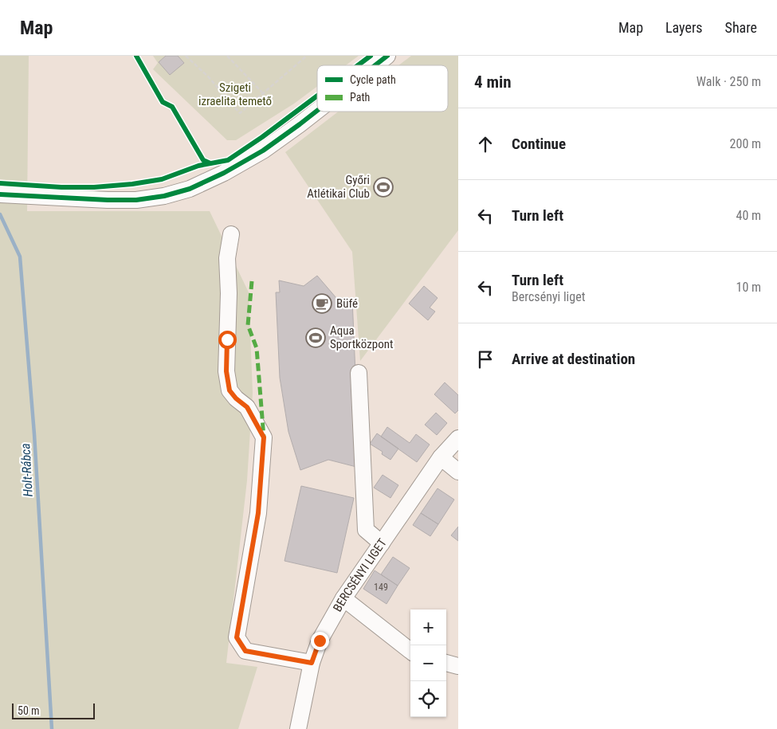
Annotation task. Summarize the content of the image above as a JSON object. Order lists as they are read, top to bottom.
{
  "streets": {
    "street": ["BERCSÉNYI LIGET"]
  },
  "water": ["Holt-Rábca"],
  "parks": ["Szigeti izraelita temető"],
  "places": {
    "sports": ["Győri Atlétikai Club", "Aqua Sportközpont"],
    "cafe": ["Büfé"]
  },
  "house_numbers": ["149"],
  "legend": ["Cycle path", "Path"],
  "scale_bar": "50 m",
  "page": {
    "header": "Map",
    "nav": ["Map", "Layers", "Share"],
    "heading": ["4 min", "Walk · 250 m"],
    "list": [
      ["Continue", "200 m"],
      ["Turn left", "40 m"],
      ["Turn left", "Bercsényi liget", "10 m"],
      "Arrive at destination"
    ],
    "map_buttons": ["+", "−"],
    "scale": "50 m"
  }
}
